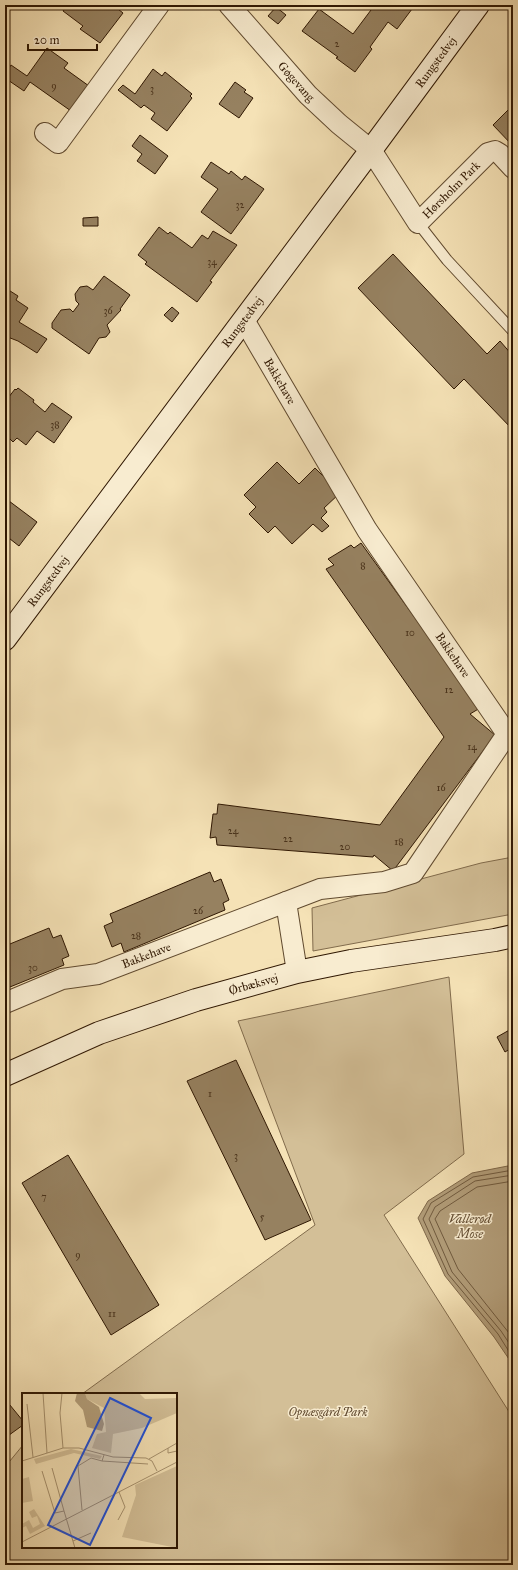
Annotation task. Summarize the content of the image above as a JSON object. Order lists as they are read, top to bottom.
{
  "streets": {
    "main road": ["Rungstedvej", "Ørbæksvej"],
    "street": ["Gøgevang", "Hørsholm Park", "Bakkehave"]
  },
  "crossings": [
    ["Rungstedvej", "Gøgevang"],
    ["Rungstedvej", "Hørsholm Park"],
    ["Rungstedvej", "Bakkehave"],
    ["Gøgevang", "Hørsholm Park"]
  ],
  "water": ["Vallerød Mose"],
  "parks": ["Opnæsgård Park"],
  "house_numbers": [
    "2",
    "9",
    "3",
    "32",
    "34",
    "36",
    "38",
    "8",
    "10",
    "12",
    "14",
    "16",
    "24",
    "22",
    "18",
    "20",
    "26",
    "28",
    "30",
    "1",
    "3",
    "7",
    "5",
    "9",
    "11"
  ],
  "scale_bar": "20 m"
}
